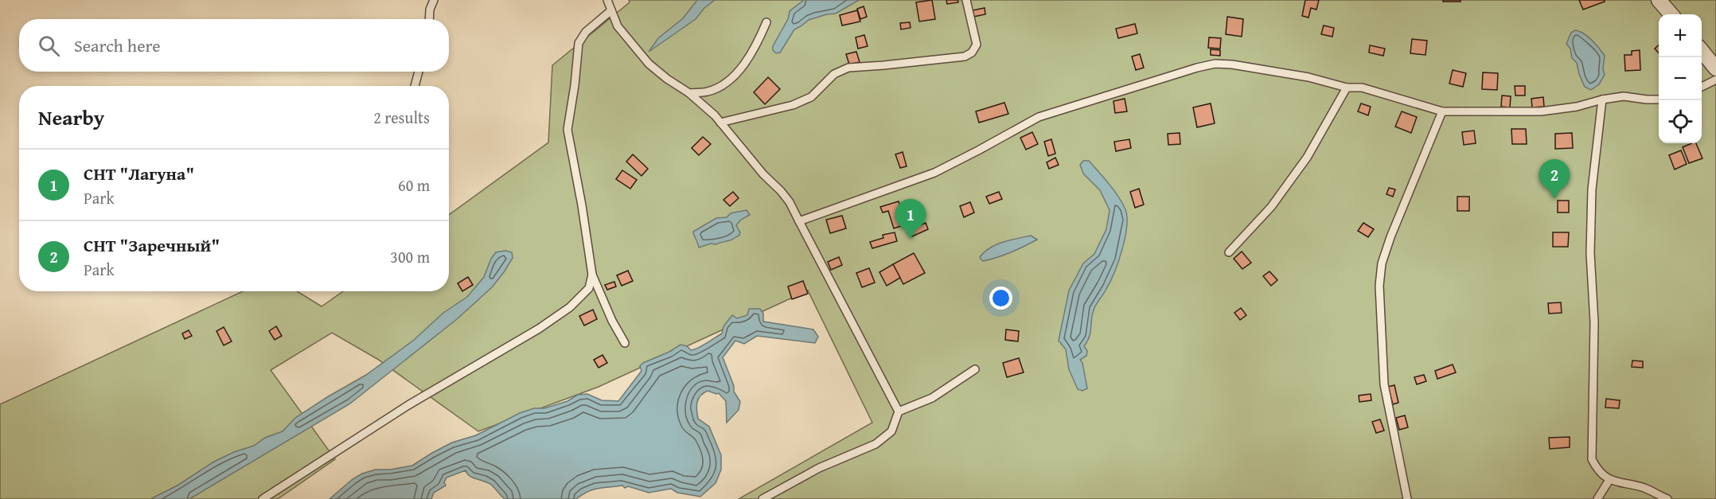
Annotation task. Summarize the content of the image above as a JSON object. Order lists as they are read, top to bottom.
{
  "page": {
    "map_buttons": ["+", "−"],
    "search": "Search here",
    "heading": ["Nearby", "2 results"],
    "list": [
      {
        "mark": "1",
        "name": "СНТ \"Лагуна\"",
        "note": "Park",
        "value": "60 m"
      },
      {
        "mark": "2",
        "name": "СНТ \"Заречный\"",
        "note": "Park",
        "value": "300 m"
      }
    ],
    "pins": ["2", "1"]
  }
}
